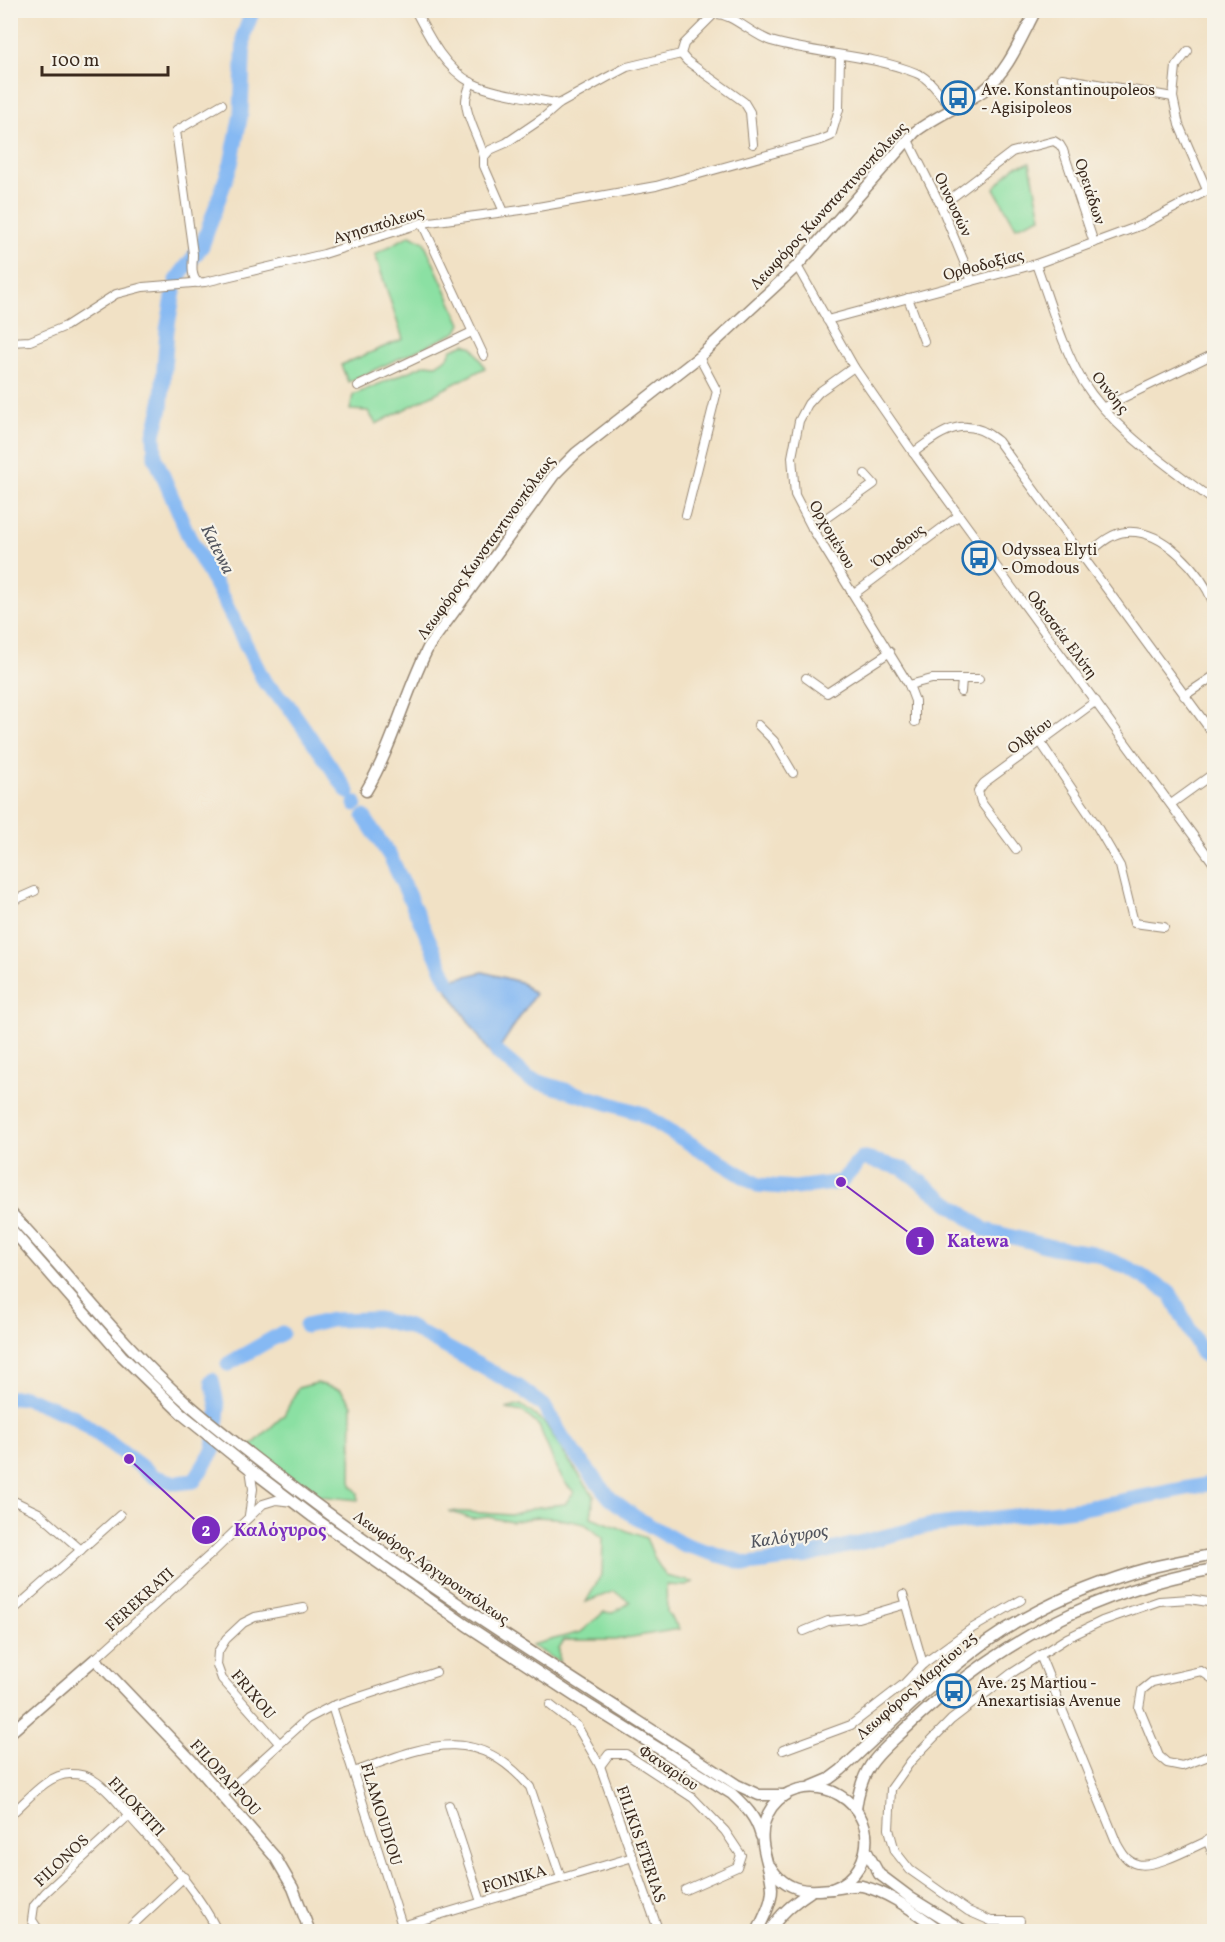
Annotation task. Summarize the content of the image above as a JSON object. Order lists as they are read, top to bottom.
{
  "streets": {
    "main road": [
      "Λεωφόρος Κωνσταντινουπόλεως",
      "Λεωφόρος Αργυρουπόλεως",
      "FEREKRATI",
      "Λεωφόρος Μαρτίου 25",
      "FILOPAPPOU"
    ],
    "street": [
      "Ορειάδων",
      "Οινουσών",
      "Αγησιπόλεως",
      "Ορθοδοξίας",
      "Οινόης",
      "Ορχομένου",
      "Όμοδους",
      "Οδυσσέα Ελύτη",
      "Ολβίου",
      "FRIXOU",
      "Φαναρίου",
      "FILOKTITI",
      "FLAMOUDIOU",
      "FILIKIS ETERIAS",
      "FILONOS",
      "FOINIKA"
    ]
  },
  "crossings": [
    ["Ορειάδων", "Οινουσών"],
    ["Ορειάδων", "Ορθοδοξίας"],
    ["Οινουσών", "Λεωφόρος Κωνσταντινουπόλεως"],
    ["Οινουσών", "Ορθοδοξίας"],
    ["Λεωφόρος Κωνσταντινουπόλεως", "Οδυσσέα Ελύτη"],
    ["Ορθοδοξίας", "Οινόης"],
    ["Ορθοδοξίας", "Οδυσσέα Ελύτη"],
    ["Ορχομένου", "Όμοδους"],
    ["Ορχομένου", "Οδυσσέα Ελύτη"],
    ["Όμοδους", "Οδυσσέα Ελύτη"],
    ["Οδυσσέα Ελύτη", "Ολβίου"],
    ["Λεωφόρος Αργυρουπόλεως", "FEREKRATI"],
    ["FEREKRATI", "FILOPAPPOU"],
    ["Φαναρίου", "FILIKIS ETERIAS"],
    ["FILOKTITI", "FILONOS"],
    ["FLAMOUDIOU", "FOINIKA"],
    ["FILIKIS ETERIAS", "FOINIKA"]
  ],
  "water": ["Katewa", "Καλόγυρος"],
  "places": {
    "bus stop": ["Ave. Konstantinoupoleos - Agisipoleos", "Odyssea Elyti - Omodous", "Ave. 25 Martiou - Anexartisias Avenue"],
    "other": ["Katewa", "Καλόγυρος"]
  },
  "scale_bar": "100 m"
}
